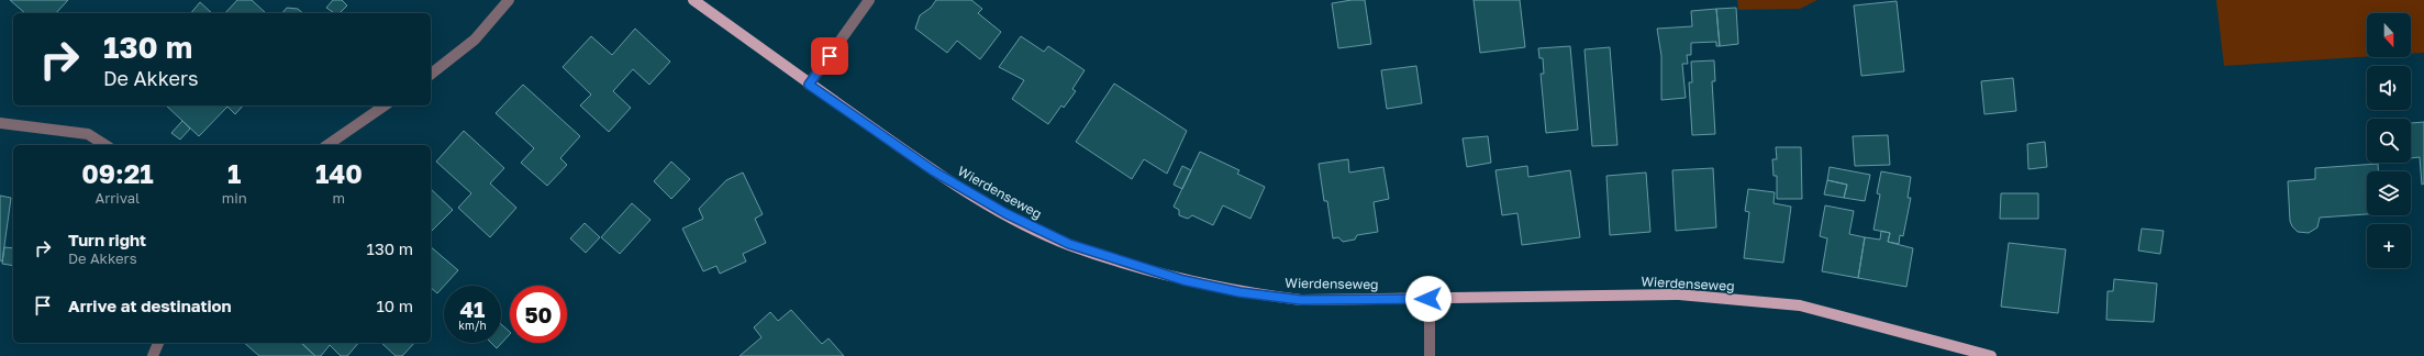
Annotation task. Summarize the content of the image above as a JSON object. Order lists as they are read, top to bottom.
{
  "streets": {
    "main road": ["Wierdenseweg"]
  },
  "north": "bottom",
  "page": {
    "map_buttons": "+",
    "turn": ["130 m", "De Akkers"],
    "eta": [
      "09:21",
      "Arrival",
      "1",
      "min",
      "140",
      "m"
    ],
    "list": [
      {
        "name": "Turn right",
        "note": "De Akkers",
        "value": "130 m"
      },
      {
        "name": "Arrive at destination",
        "value": "10 m"
      }
    ],
    "speed": "41 km/h",
    "limit": "50"
  }
}
